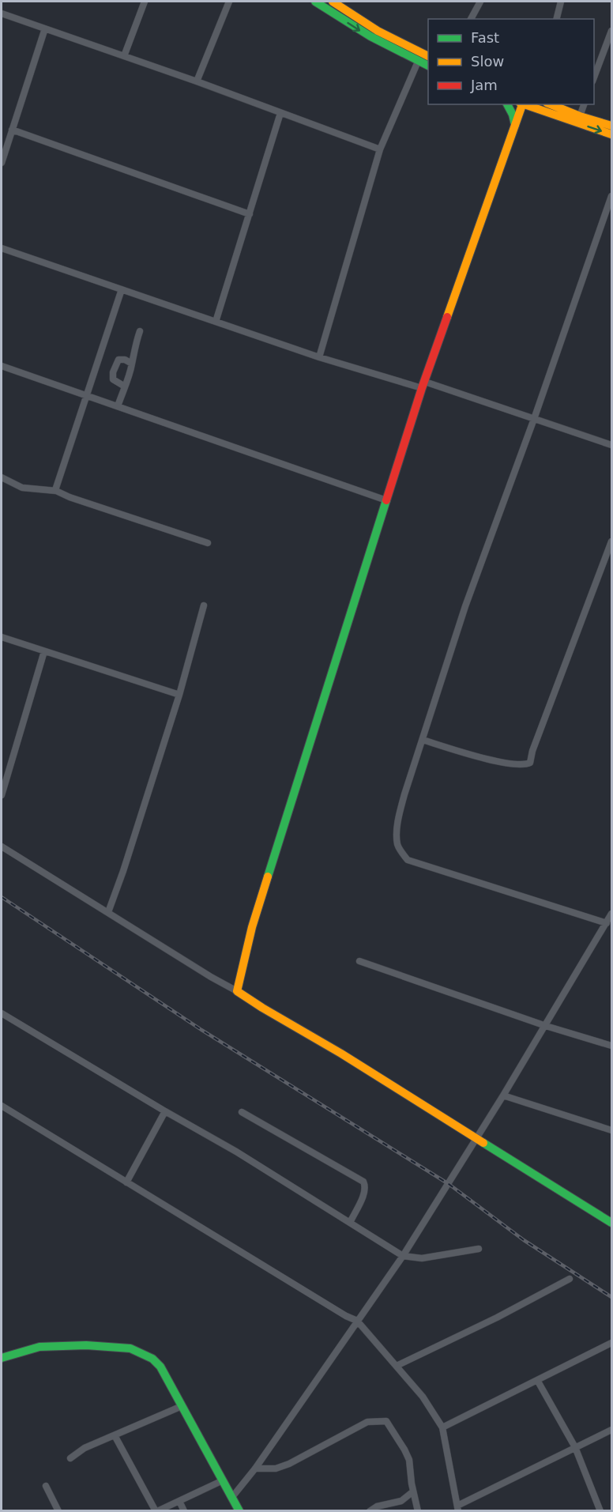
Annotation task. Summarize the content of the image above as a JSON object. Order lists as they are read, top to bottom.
{
  "legend": ["Fast", "Slow", "Jam"]
}
